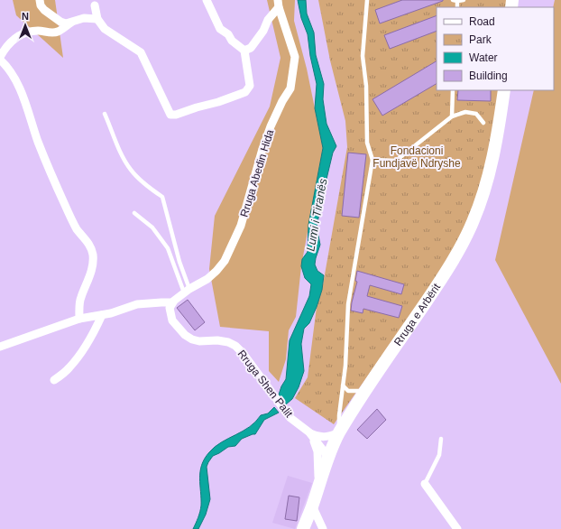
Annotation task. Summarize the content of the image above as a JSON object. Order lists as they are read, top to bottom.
{
  "streets": {
    "main road": ["Rruga e Arbërit"],
    "street": ["Rruga Abedin Hida", "Rruga Shen Palit"]
  },
  "crossings": [
    ["Rruga Abedin Hida", "Rruga Shen Palit"],
    ["Rruga e Arbërit", "Rruga Shen Palit"]
  ],
  "water": ["Lumi i Tiranës"],
  "parks": ["Fondacioni Fundjavë Ndryshe"],
  "legend": [
    "Road",
    "Park",
    "Water",
    "Building"
  ],
  "north": "top"
}
